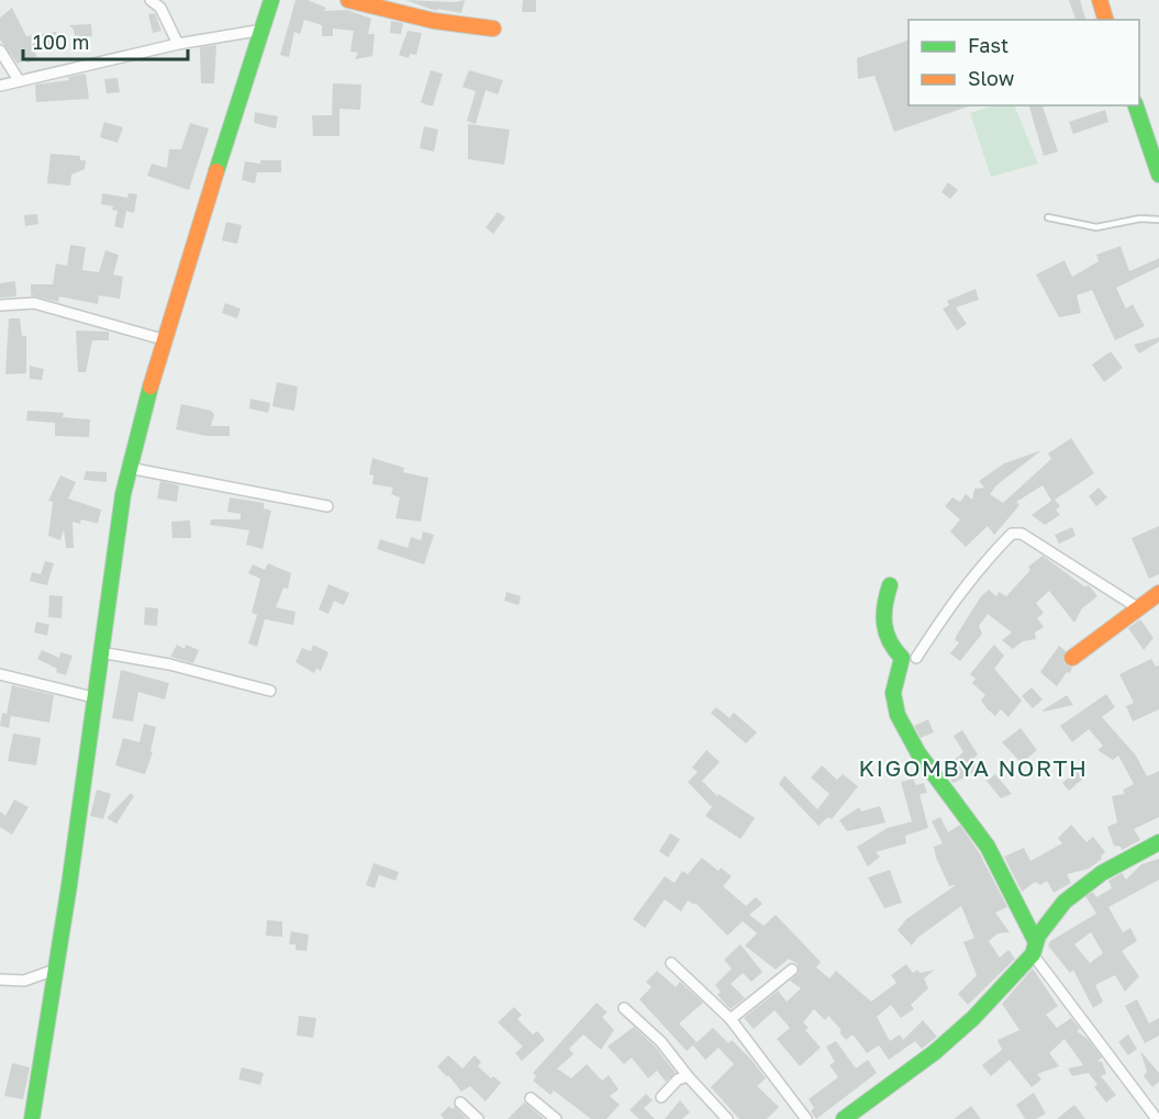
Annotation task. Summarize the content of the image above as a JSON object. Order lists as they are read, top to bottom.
{
  "districts": ["KIGOMBYA NORTH"],
  "legend": ["Fast", "Slow"],
  "scale_bar": "100 m"
}
